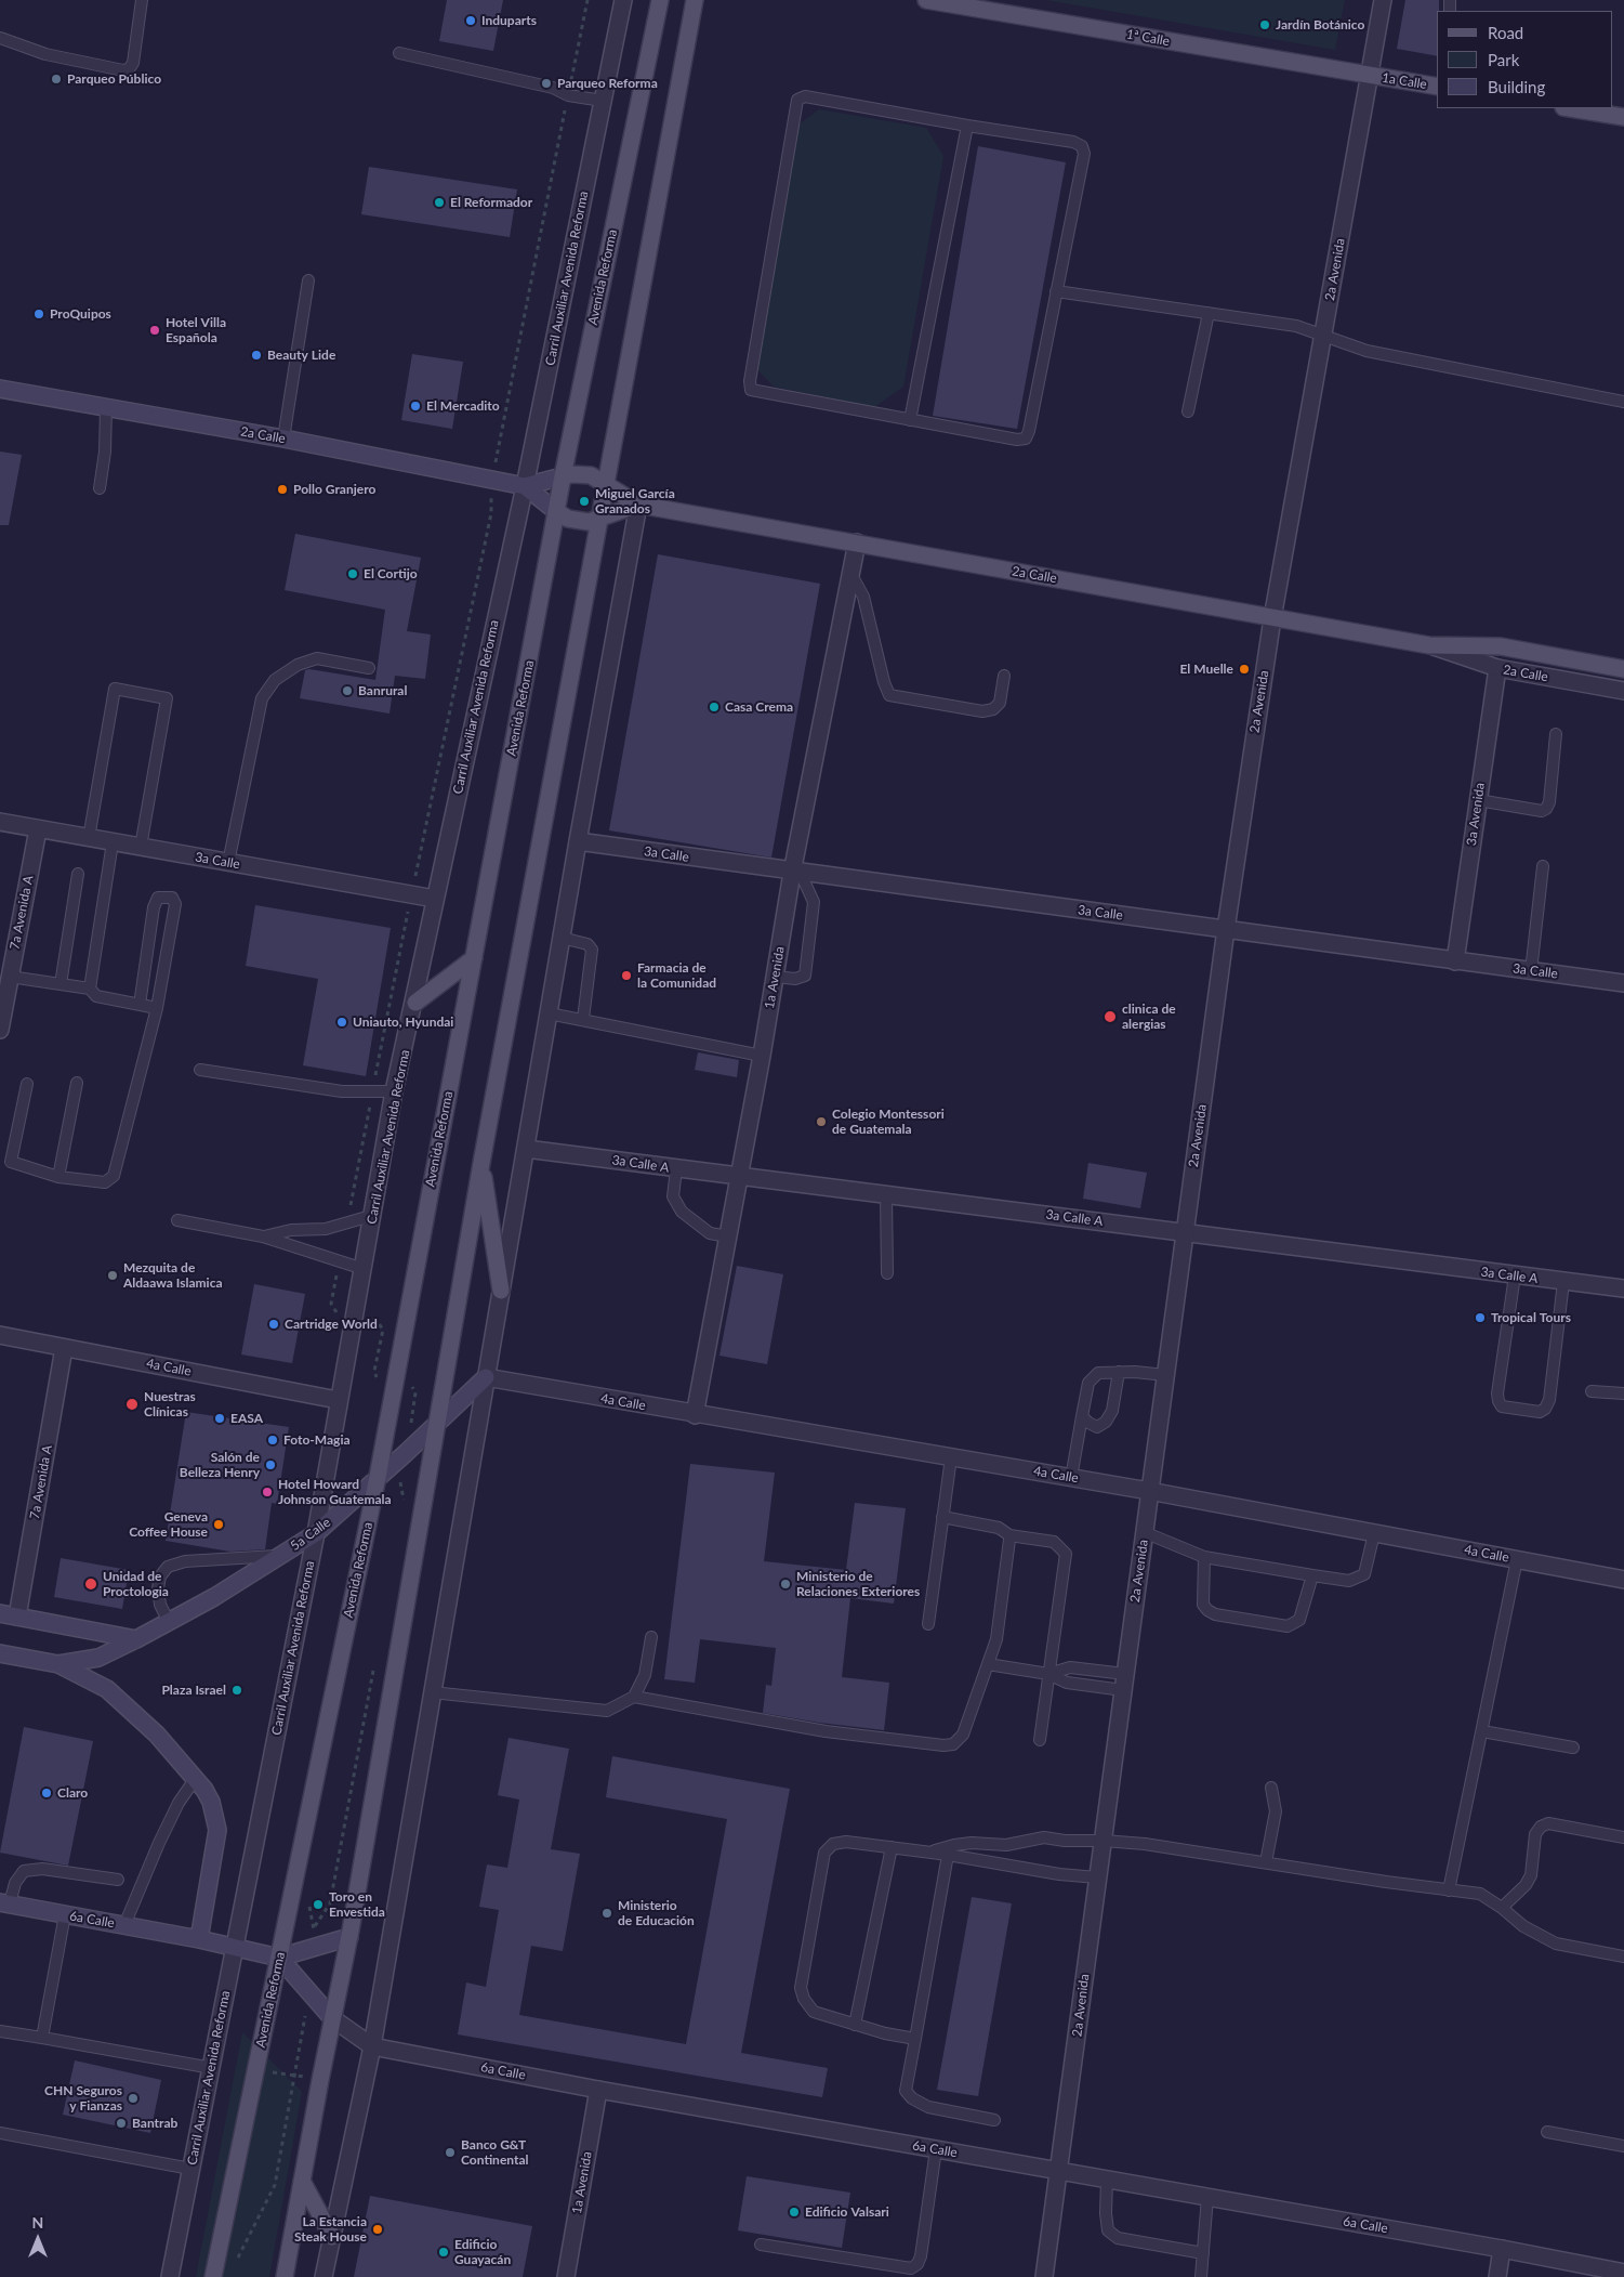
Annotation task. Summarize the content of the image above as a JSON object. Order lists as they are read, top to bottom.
{
  "streets": {
    "main road": [
      "1ª Calle",
      "1a Calle",
      "Avenida Reforma",
      "2a Calle",
      "5a Calle",
      "6a Calle"
    ],
    "street": [
      "2a Avenida",
      "Carril Auxiliar Avenida Reforma",
      "3a Avenida",
      "3a Calle",
      "7a Avenida A",
      "1a Avenida",
      "3a Calle A",
      "4a Calle"
    ]
  },
  "crossings": [
    ["1ª Calle", "1a Calle"],
    ["1ª Calle", "2a Avenida"],
    ["1a Calle", "2a Avenida"],
    ["2a Avenida", "2a Calle"],
    ["2a Avenida", "3a Calle"],
    ["2a Avenida", "3a Calle A"],
    ["2a Avenida", "4a Calle"],
    ["2a Avenida", "6a Calle"],
    ["Avenida Reforma", "2a Calle"],
    ["Avenida Reforma", "5a Calle"],
    ["Avenida Reforma", "6a Calle"],
    ["Carril Auxiliar Avenida Reforma", "2a Calle"],
    ["Carril Auxiliar Avenida Reforma", "3a Calle"],
    ["Carril Auxiliar Avenida Reforma", "4a Calle"],
    ["Carril Auxiliar Avenida Reforma", "5a Calle"],
    ["Carril Auxiliar Avenida Reforma", "6a Calle"],
    ["2a Calle", "3a Avenida"],
    ["2a Calle", "1a Avenida"],
    ["3a Avenida", "3a Calle"],
    ["3a Calle", "7a Avenida A"],
    ["3a Calle", "1a Avenida"],
    ["7a Avenida A", "4a Calle"],
    ["1a Avenida", "3a Calle A"],
    ["1a Avenida", "4a Calle"],
    ["1a Avenida", "6a Calle"],
    ["4a Calle", "5a Calle"],
    ["5a Calle", "6a Calle"]
  ],
  "places": [
    "Induparts",
    "Jardín Botánico",
    "Parqueo Público",
    "Parqueo Reforma",
    "El Reformador",
    "ProQuipos",
    "Hotel Villa Española",
    "Beauty Lide",
    "El Mercadito",
    "Pollo Granjero",
    "Miguel García Granados",
    "El Cortijo",
    "El Muelle",
    "Banrural",
    "Casa Crema",
    "Farmacia de la Comunidad",
    "clinica de alergias",
    "Uniauto, Hyundai",
    "Colegio Montessori de Guatemala",
    "Mezquita de Aldaawa Islamica",
    "Tropical Tours",
    "Cartridge World",
    "Nuestras Clínicas",
    "EASA",
    "Foto-Magia",
    "Salón de Belleza Henry",
    "Hotel Howard Johnson Guatemala",
    "Geneva Coffee House",
    "Unidad de Proctologia",
    "Ministerio de Relaciones Exteriores",
    "Plaza Israel",
    "Claro",
    "Toro en Envestida",
    "Ministerio de Educación",
    "CHN Seguros y Fianzas",
    "Bantrab",
    "Banco G&T Continental",
    "Edificio Valsari",
    "La Estancia Steak House",
    "Edificio Guayacán"
  ],
  "legend": ["Road", "Park", "Building"],
  "north": "top"
}
